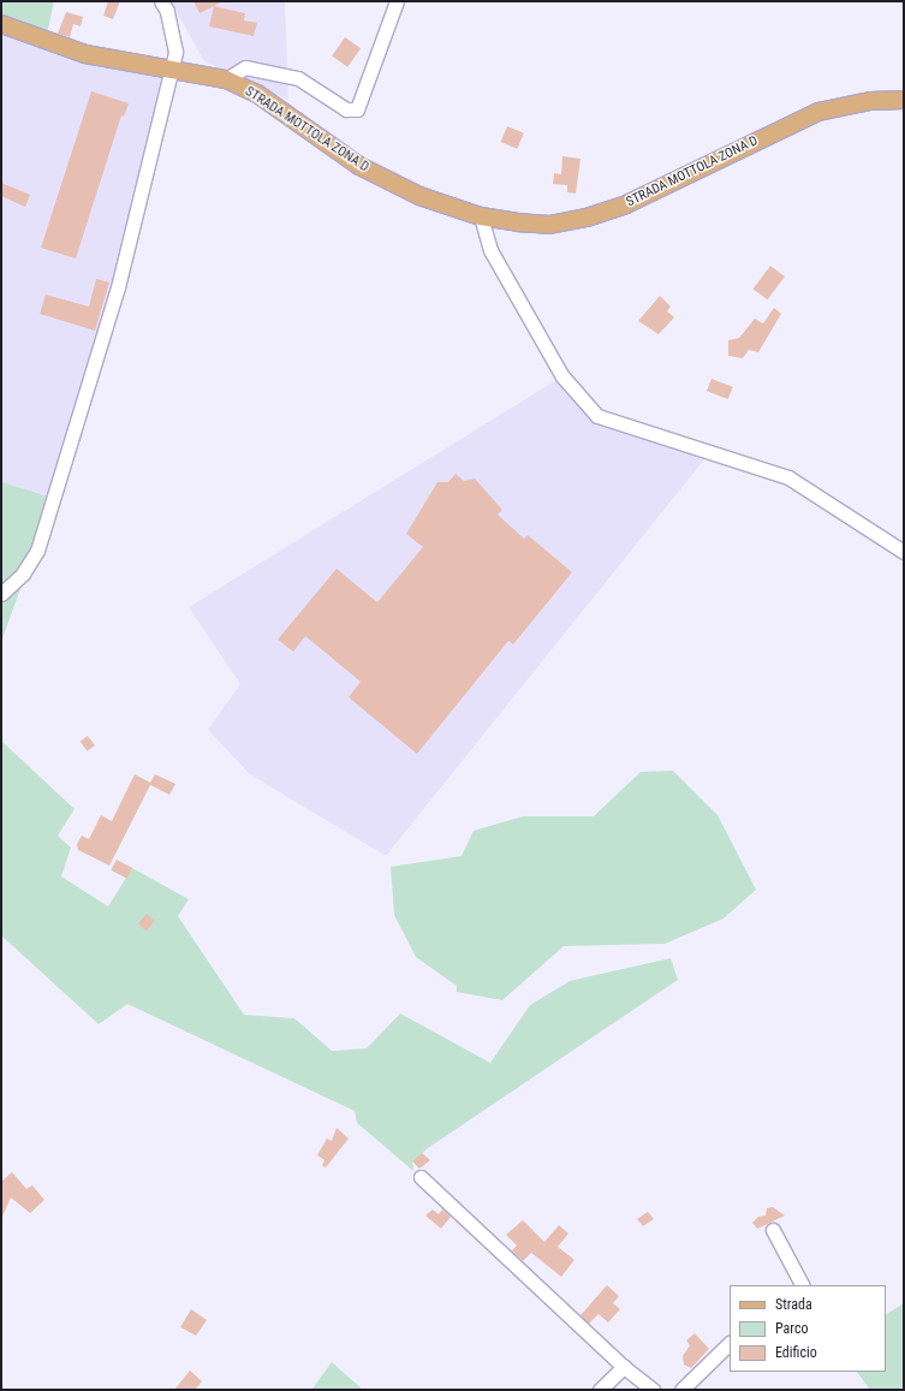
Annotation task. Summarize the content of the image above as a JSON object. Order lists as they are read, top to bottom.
{
  "streets": {
    "main road": ["STRADA MOTTOLA ZONA D"]
  },
  "legend": ["Strada", "Parco", "Edificio"]
}
